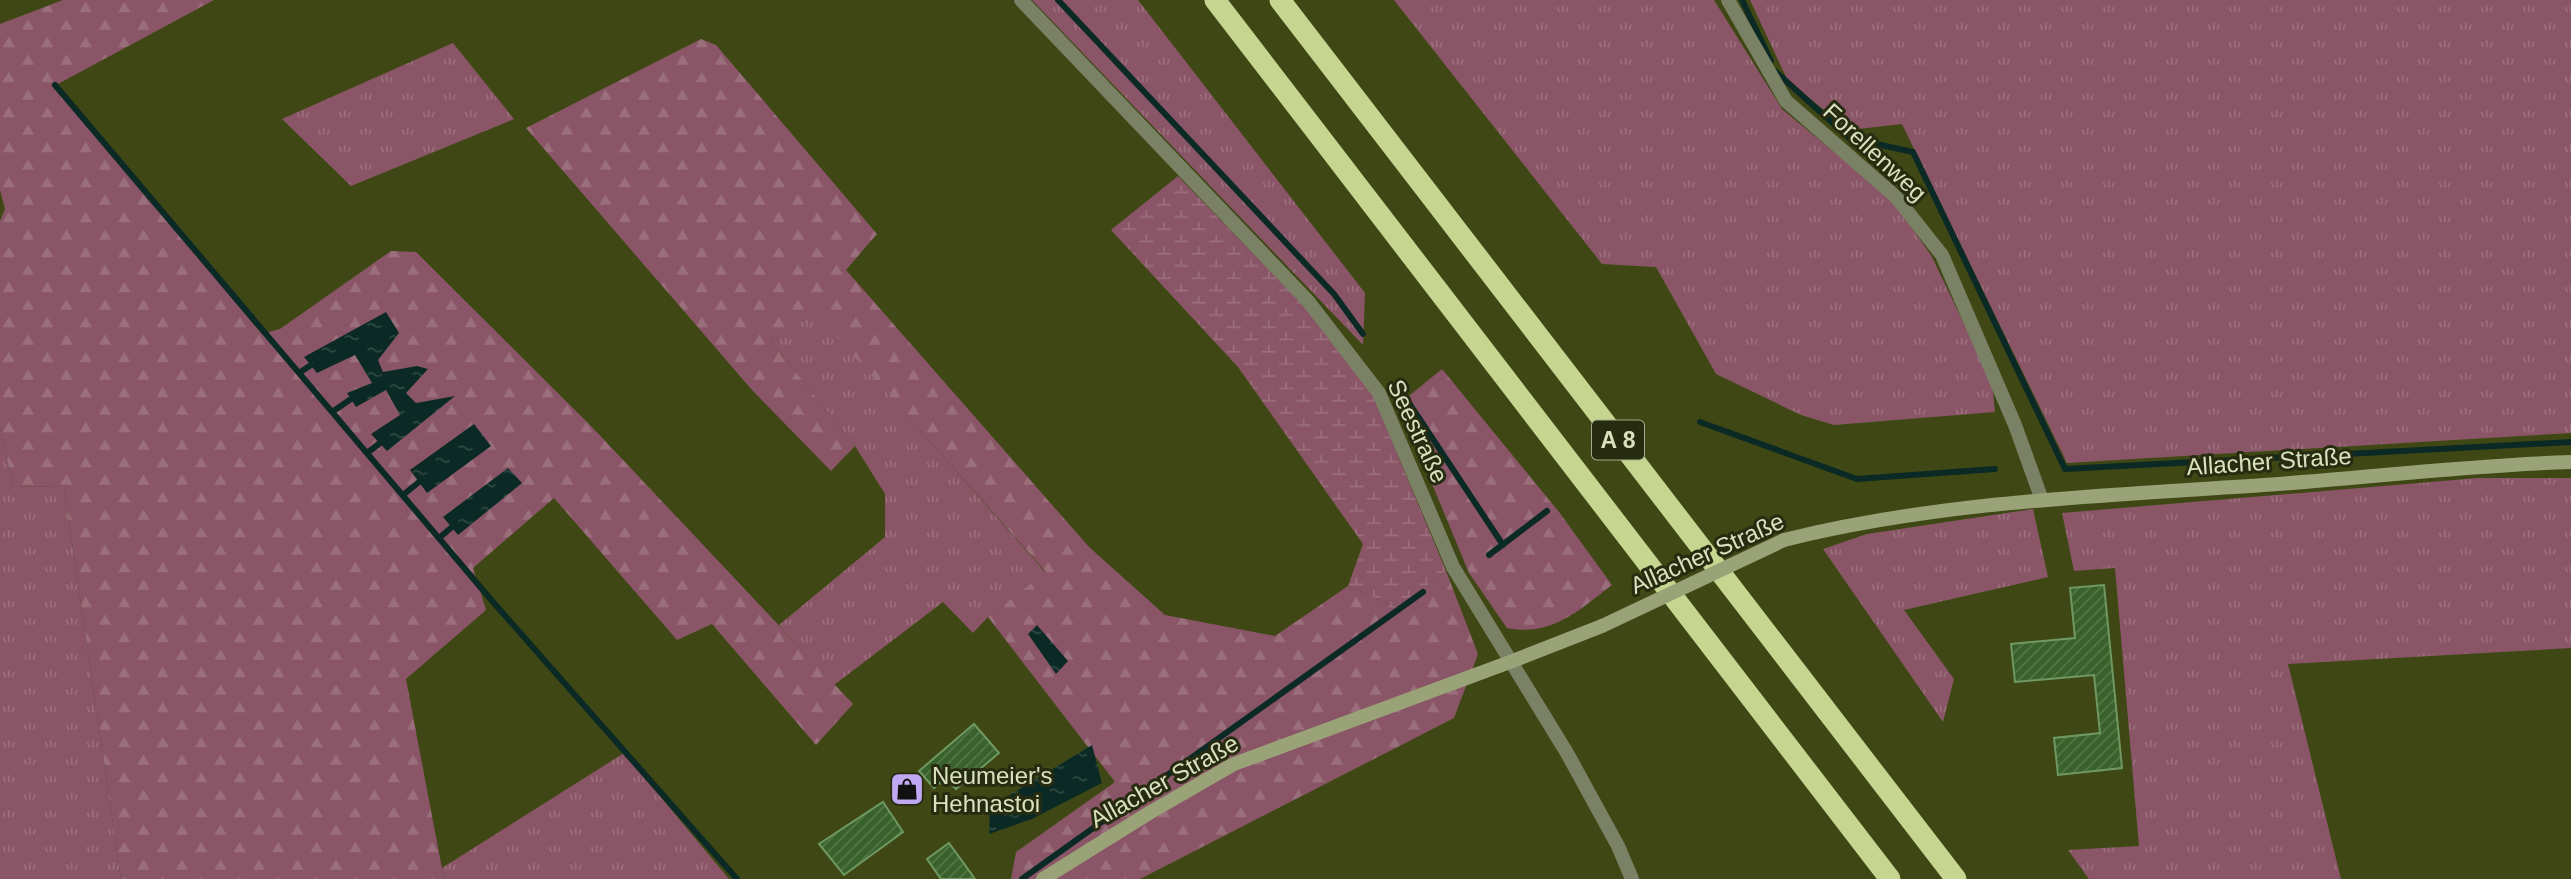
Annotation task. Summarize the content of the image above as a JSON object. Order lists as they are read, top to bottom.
{
  "streets": {
    "highway": ["A 8"],
    "street": ["Forellenweg", "Seestraße", "Allacher Straße"]
  },
  "crossings": [
    ["Forellenweg", "Allacher Straße"],
    ["Seestraße", "Allacher Straße"]
  ],
  "places": {
    "shop": ["Neumeier's Hehnastoi"]
  }
}
